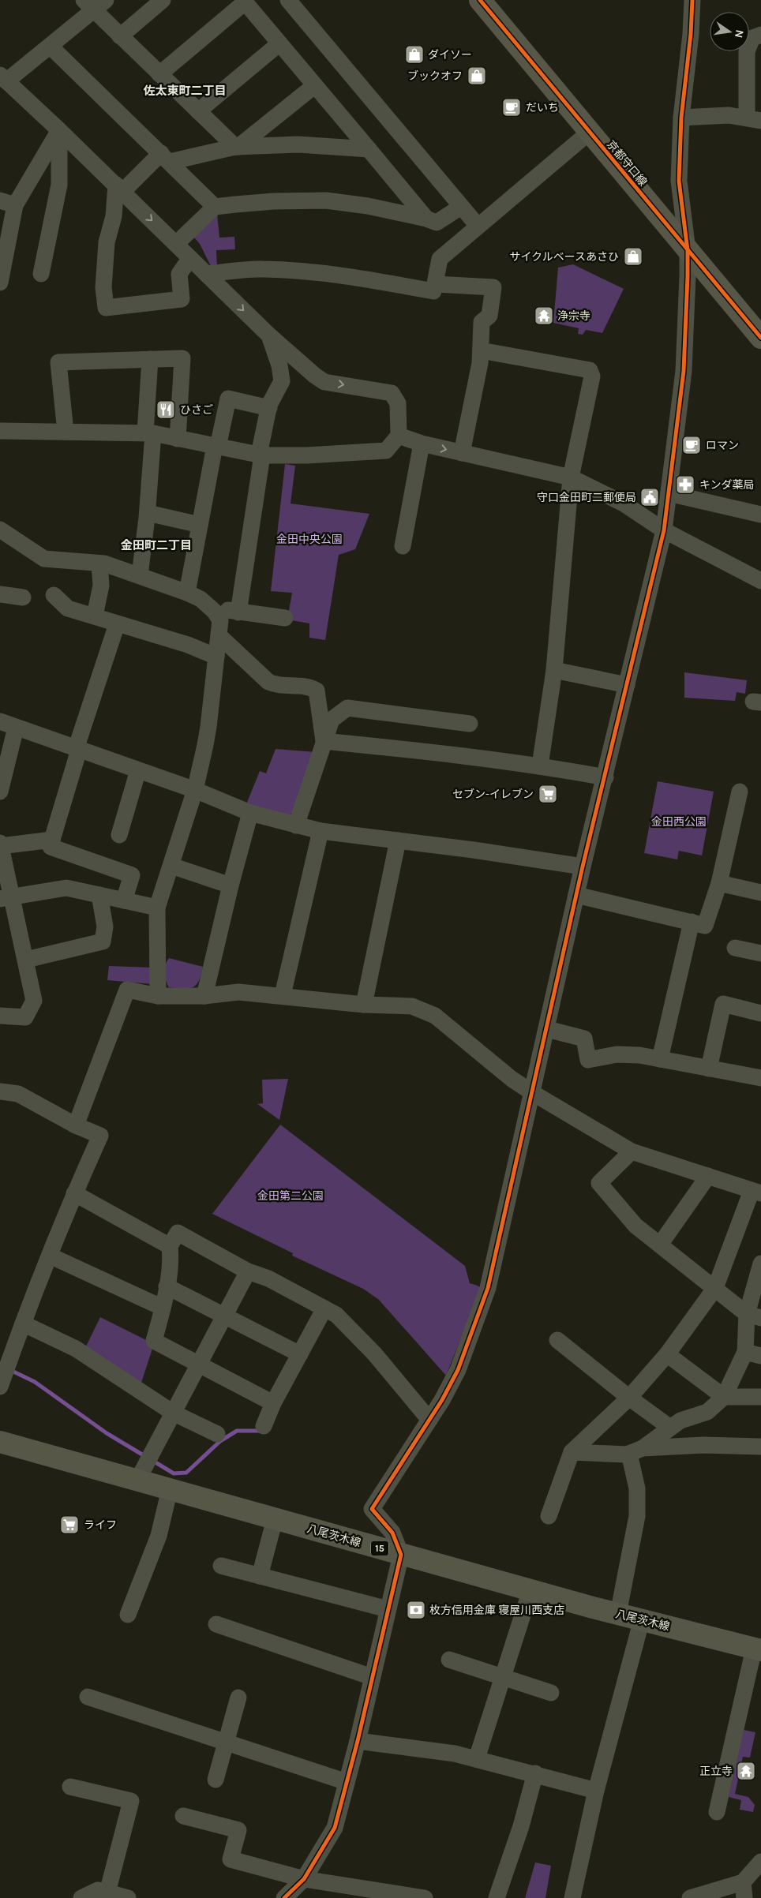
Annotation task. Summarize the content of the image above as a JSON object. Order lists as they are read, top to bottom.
{
  "streets": {
    "main road": ["京都守口線", "八尾茨木線", "15"]
  },
  "districts": ["佐太東町二丁目", "金田町二丁目"],
  "parks": ["金田中央公園", "金田西公園", "金田第二公園"],
  "places": {
    "shop": ["ダイソー", "ブックオフ", "サイクルベースあさひ"],
    "cafe": ["だいち", "ロマン"],
    "temple": ["浄宗寺", "正立寺"],
    "restaurant": ["ひさご"],
    "pharmacy": ["キンダ薬局"],
    "public building": ["守口金田町二郵便局"],
    "supermarket": ["セブン-イレブン", "ライフ"],
    "bank": ["枚方信用金庫 寝屋川西支店"]
  },
  "north": "right"
}
